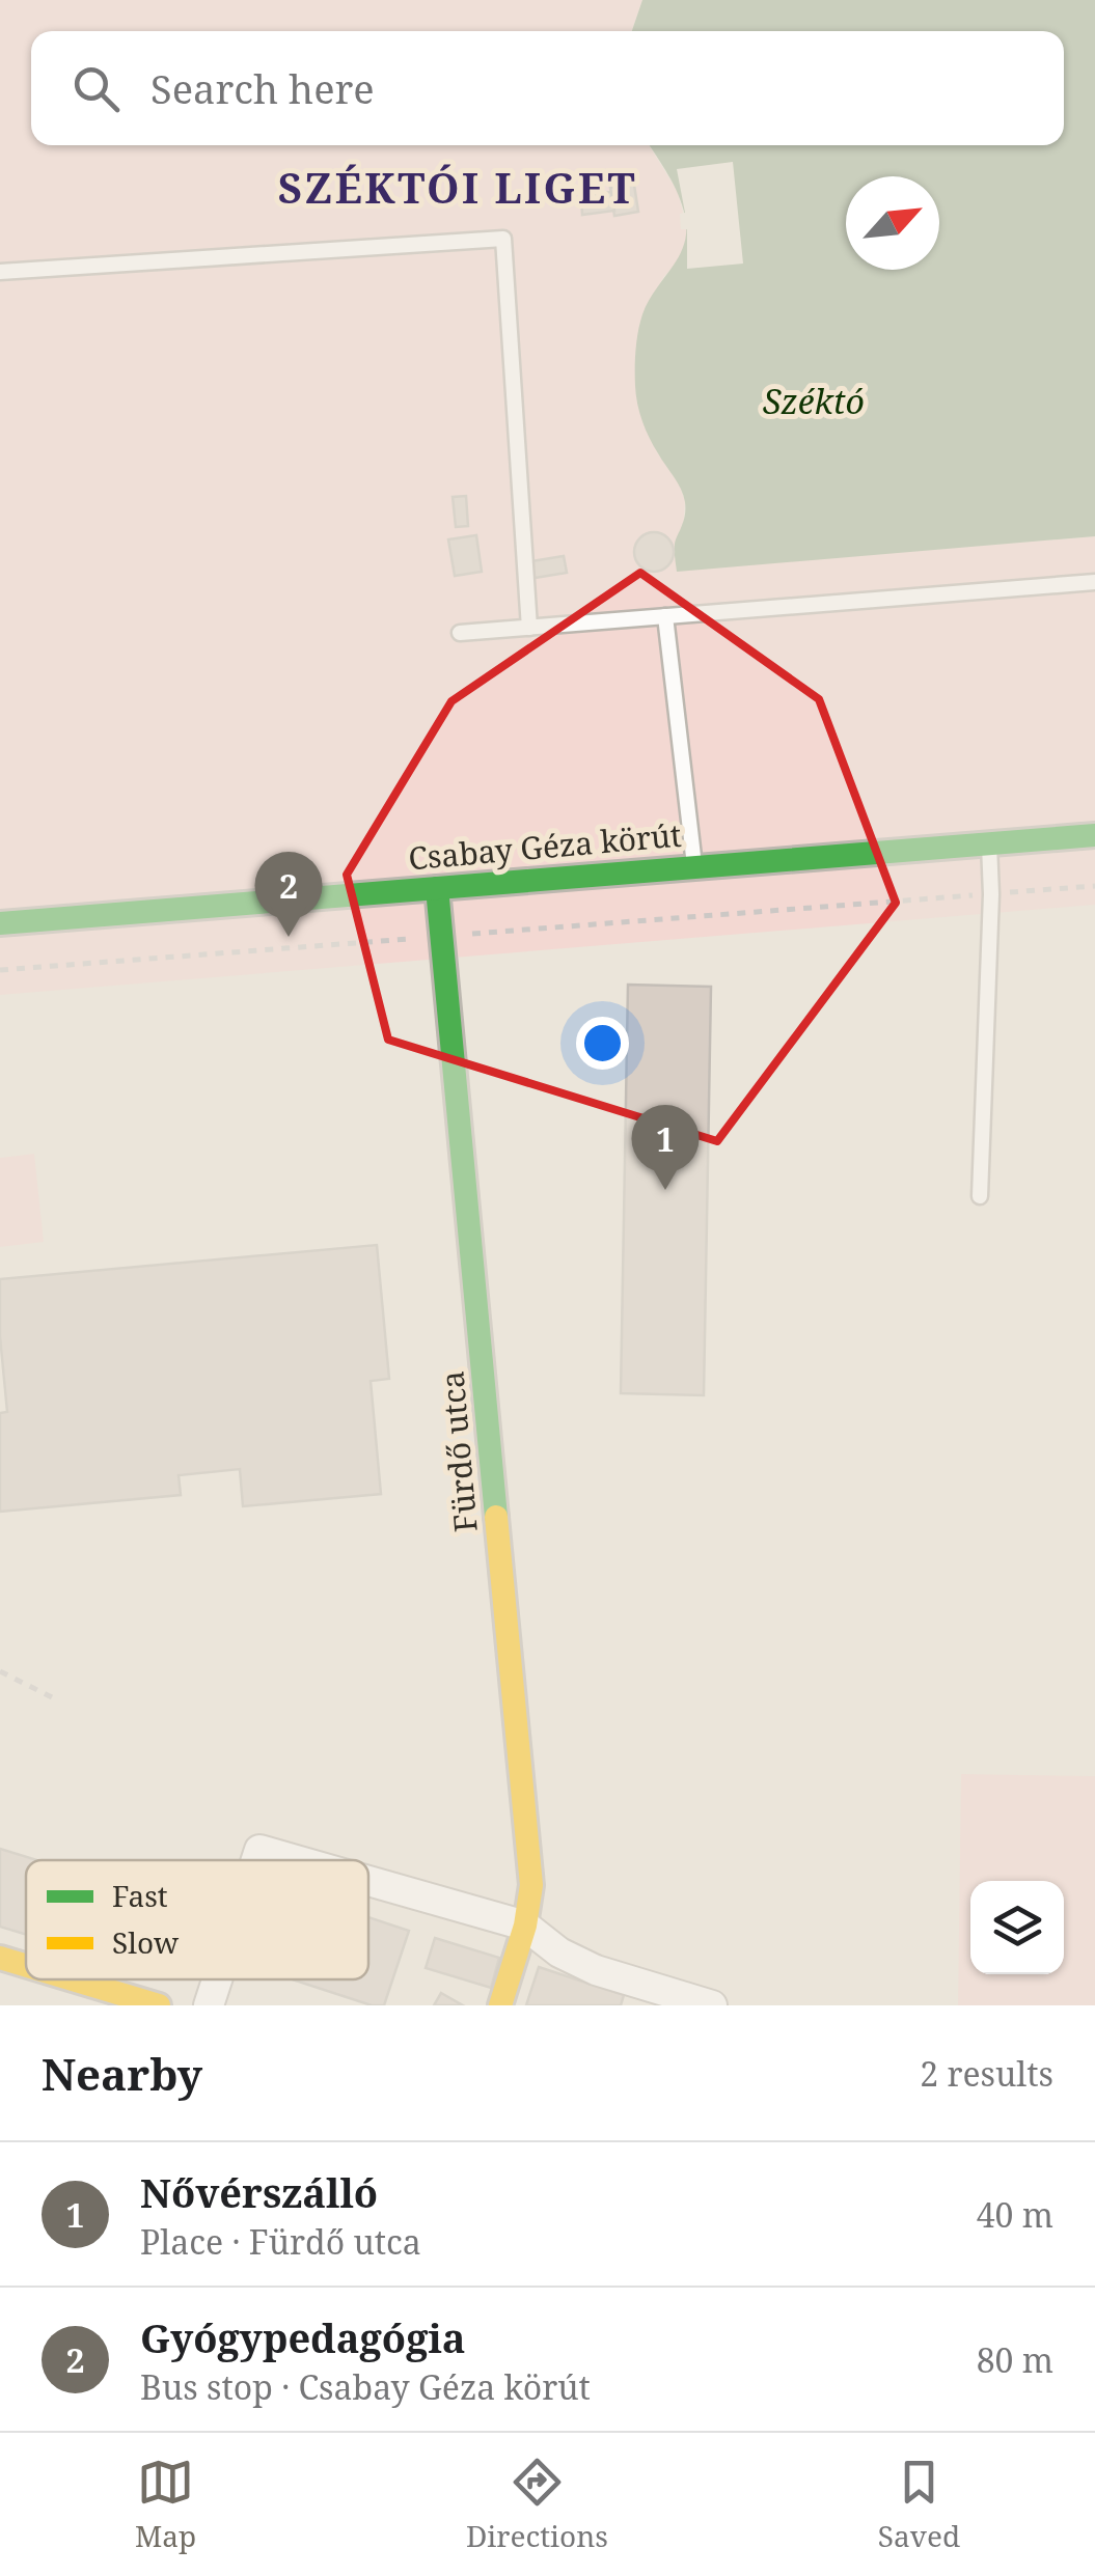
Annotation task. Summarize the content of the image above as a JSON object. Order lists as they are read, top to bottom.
{
  "streets": {
    "street": ["Csabay Géza körút", "Fürdő utca"]
  },
  "crossings": [
    ["Csabay Géza körút", "Fürdő utca"]
  ],
  "districts": ["SZÉKTÓI LIGET"],
  "water": ["Széktó"],
  "legend": ["Fast", "Slow"],
  "north": "top right",
  "page": {
    "search": "Search here",
    "pins": ["2", "1"],
    "heading": ["Nearby", "2 results"],
    "list": [
      {
        "mark": "1",
        "name": "Nővérszálló",
        "note": "Place · Fürdő utca",
        "value": "40 m"
      },
      {
        "mark": "2",
        "name": "Gyógypedagógia",
        "note": "Bus stop · Csabay Géza körút",
        "value": "80 m"
      }
    ],
    "nav": ["Map", "Directions", "Saved"]
  }
}
